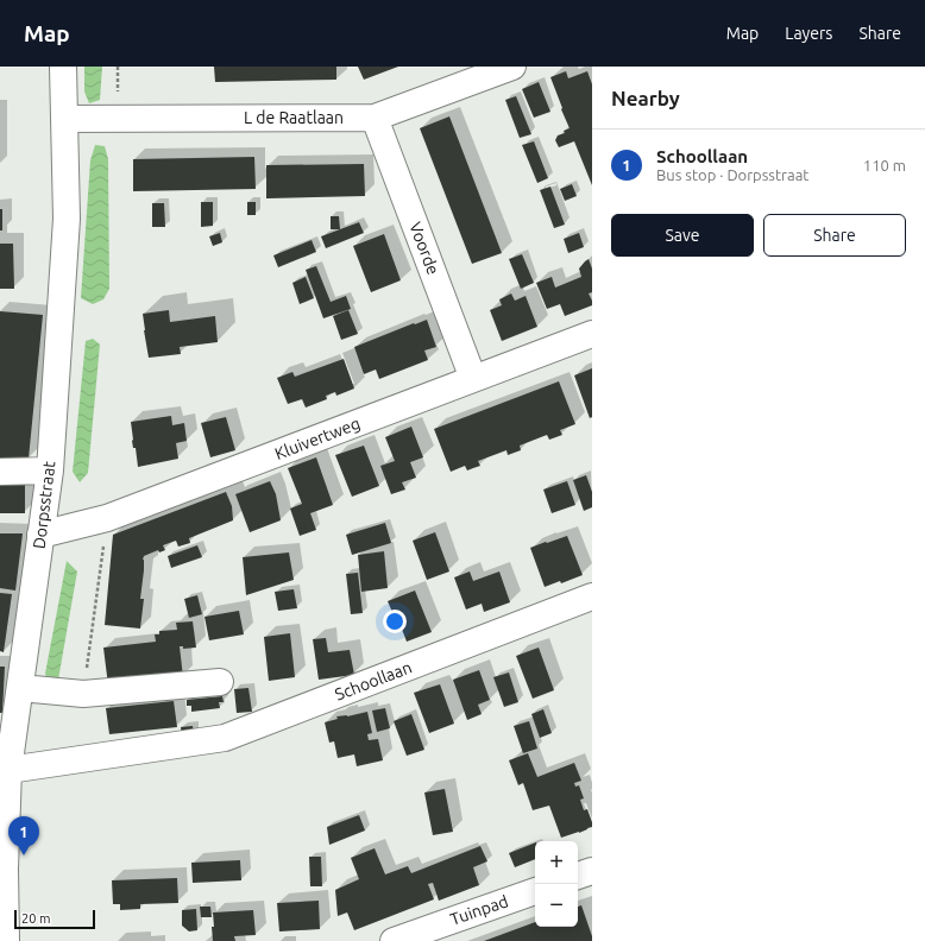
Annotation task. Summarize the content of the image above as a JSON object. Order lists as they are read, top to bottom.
{
  "streets": {
    "street": [
      "L de Raatlaan",
      "Voorde",
      "Kluivertweg",
      "Dorpsstraat",
      "Schoollaan",
      "Tuinpad"
    ]
  },
  "crossings": [
    ["L de Raatlaan", "Voorde"],
    ["L de Raatlaan", "Dorpsstraat"],
    ["Voorde", "Kluivertweg"],
    ["Kluivertweg", "Dorpsstraat"],
    ["Dorpsstraat", "Schoollaan"]
  ],
  "scale_bar": "20 m",
  "page": {
    "header": "Map",
    "nav": ["Map", "Layers", "Share"],
    "heading": "Nearby",
    "list": [
      {
        "mark": "1",
        "name": "Schoollaan",
        "note": "Bus stop · Dorpsstraat",
        "value": "110 m"
      }
    ],
    "buttons": ["Save", "Share"],
    "pins": "1",
    "map_buttons": ["+", "−"],
    "scale": "20 m"
  }
}
